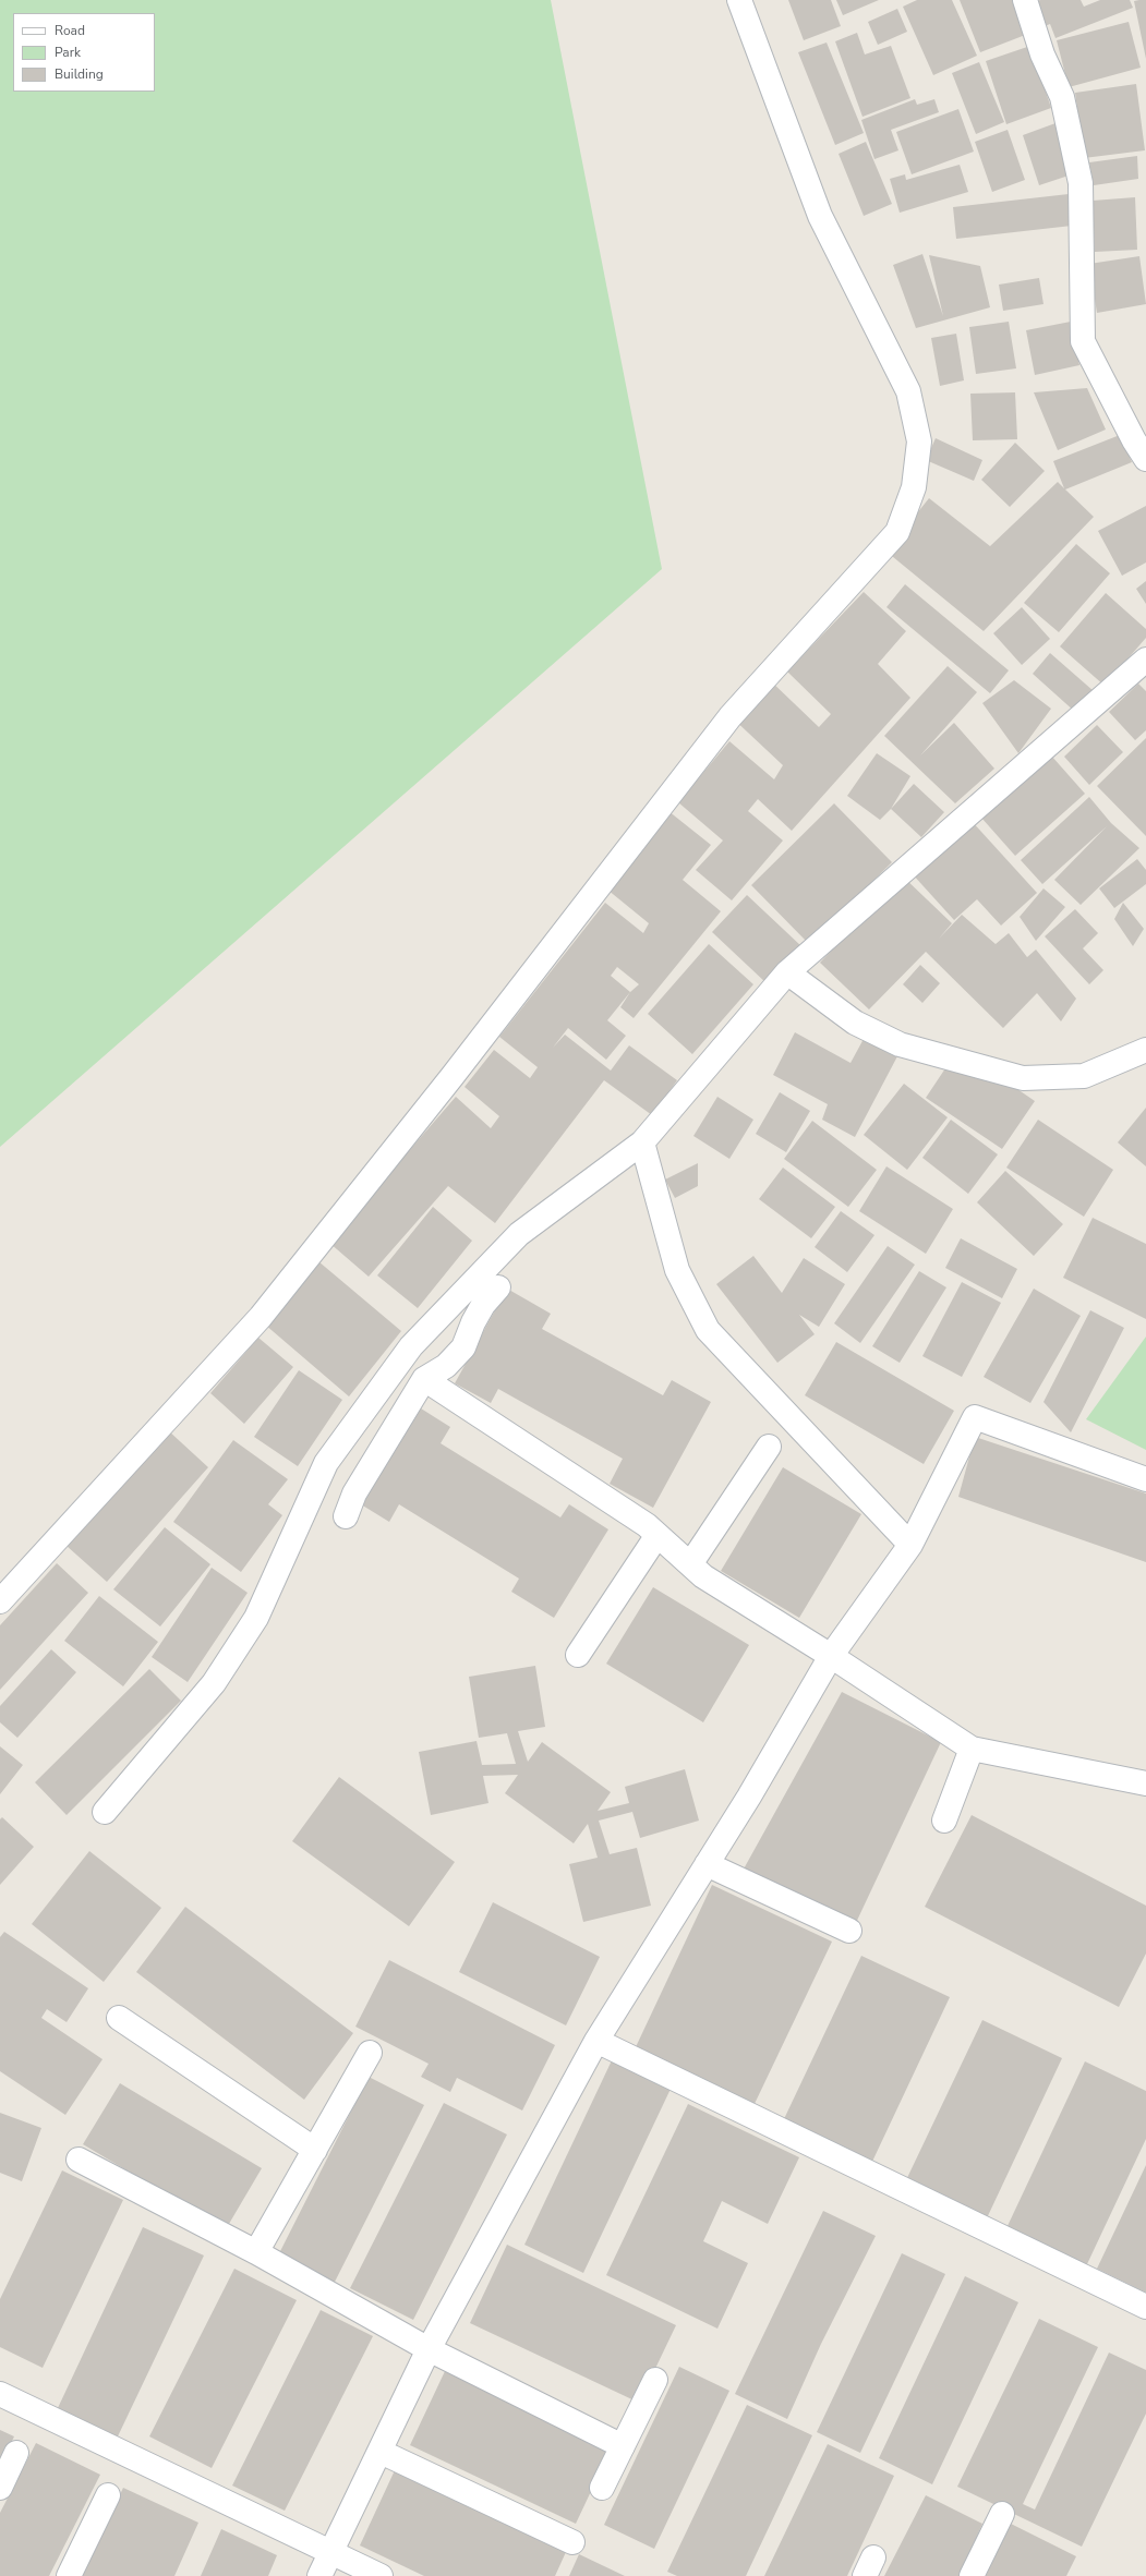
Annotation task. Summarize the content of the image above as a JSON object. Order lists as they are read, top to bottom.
{
  "legend": ["Road", "Park", "Building"]
}
